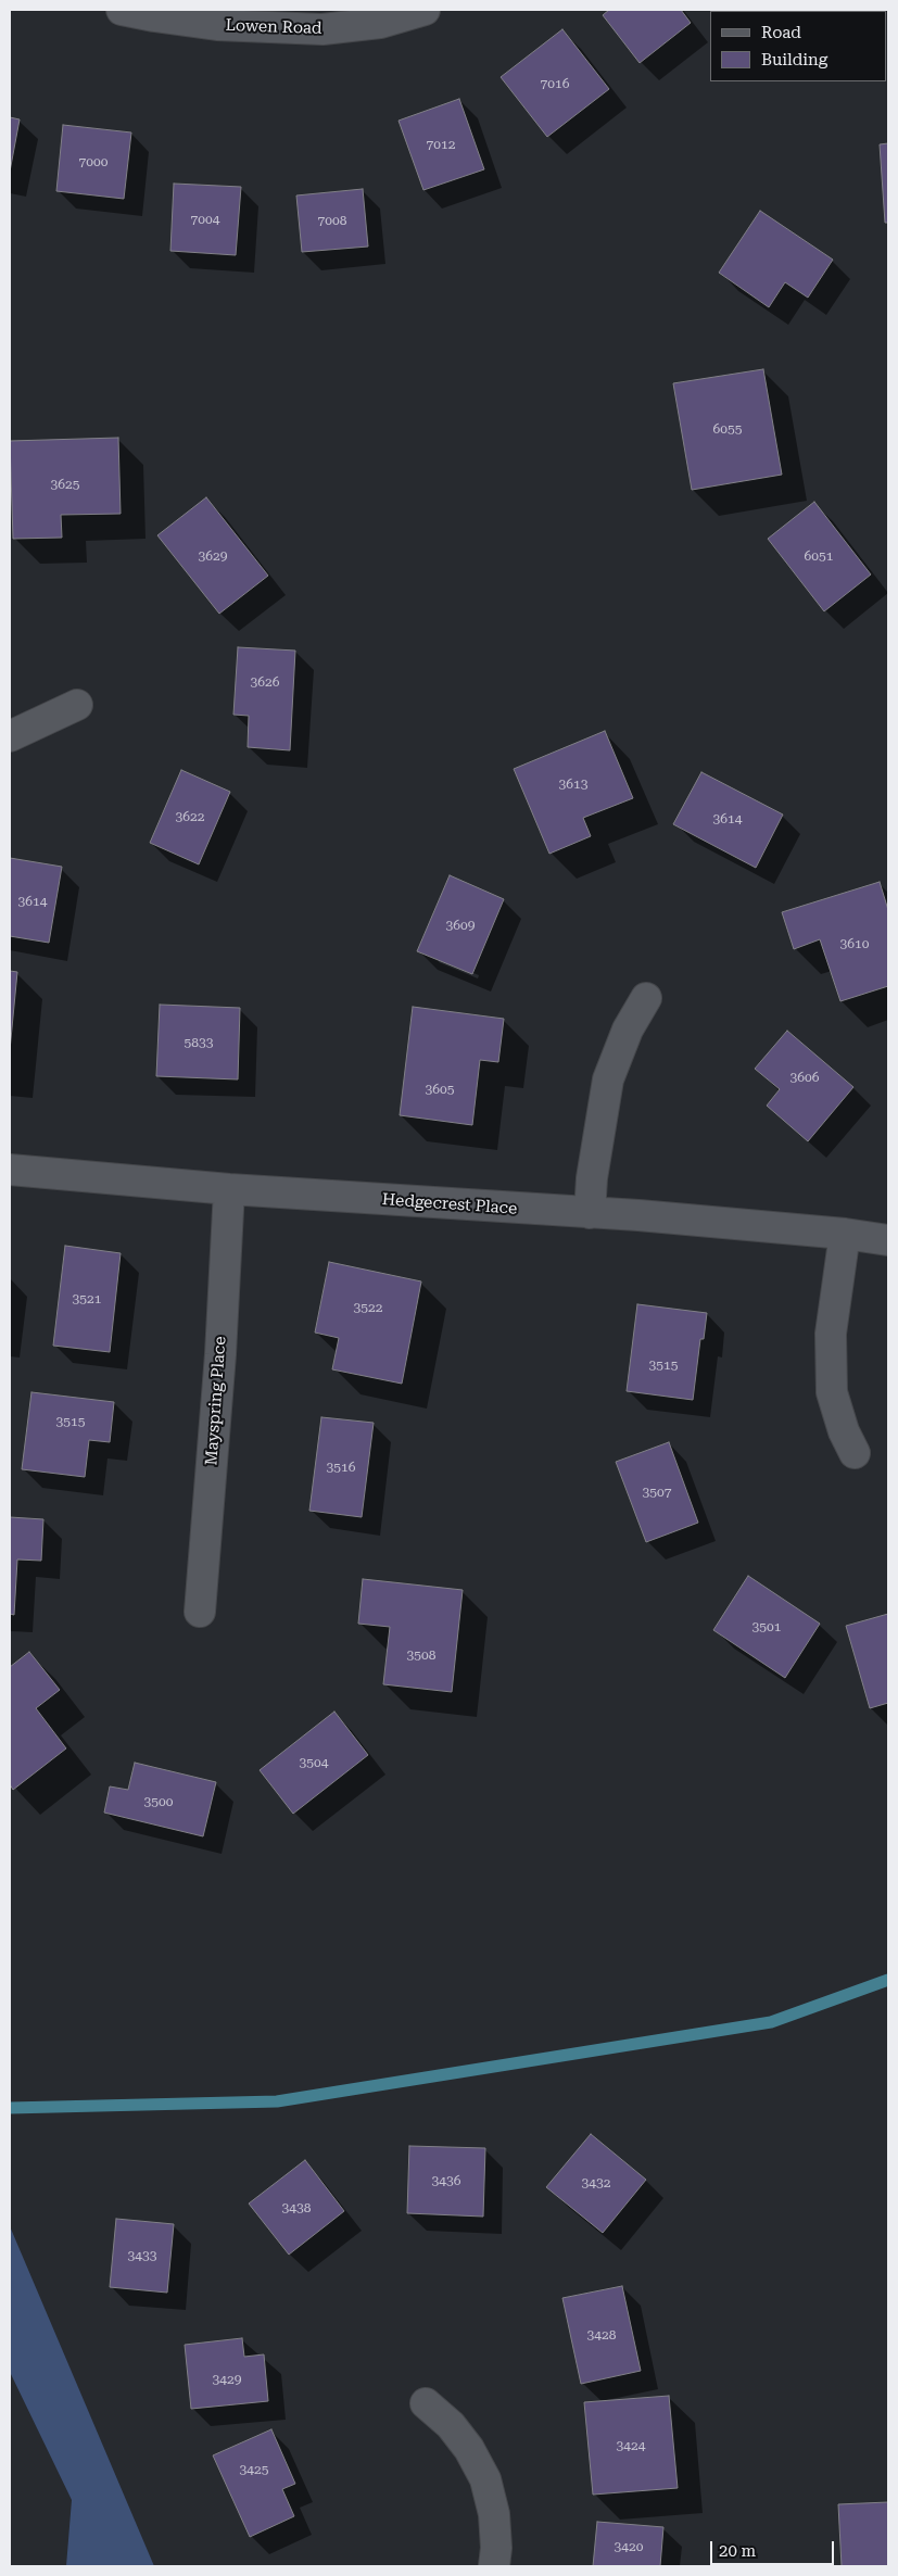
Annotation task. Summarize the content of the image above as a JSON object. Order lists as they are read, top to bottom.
{
  "streets": {
    "street": ["Lowen Road", "Hedgecrest Place", "Mayspring Place"]
  },
  "crossings": [
    ["Hedgecrest Place", "Mayspring Place"]
  ],
  "house_numbers": [
    "7016",
    "7012",
    "7000",
    "7004",
    "7008",
    "6055",
    "3625",
    "3629",
    "6051",
    "3626",
    "3613",
    "3622",
    "3614",
    "3614",
    "3609",
    "3610",
    "5833",
    "3606",
    "3605",
    "3521",
    "3522",
    "3515",
    "3515",
    "3516",
    "3507",
    "3501",
    "3508",
    "3504",
    "3500",
    "3436",
    "3432",
    "3438",
    "3433",
    "3428",
    "3429",
    "3424",
    "3425",
    "3420"
  ],
  "legend": ["Road", "Building"],
  "scale_bar": "20 m"
}
